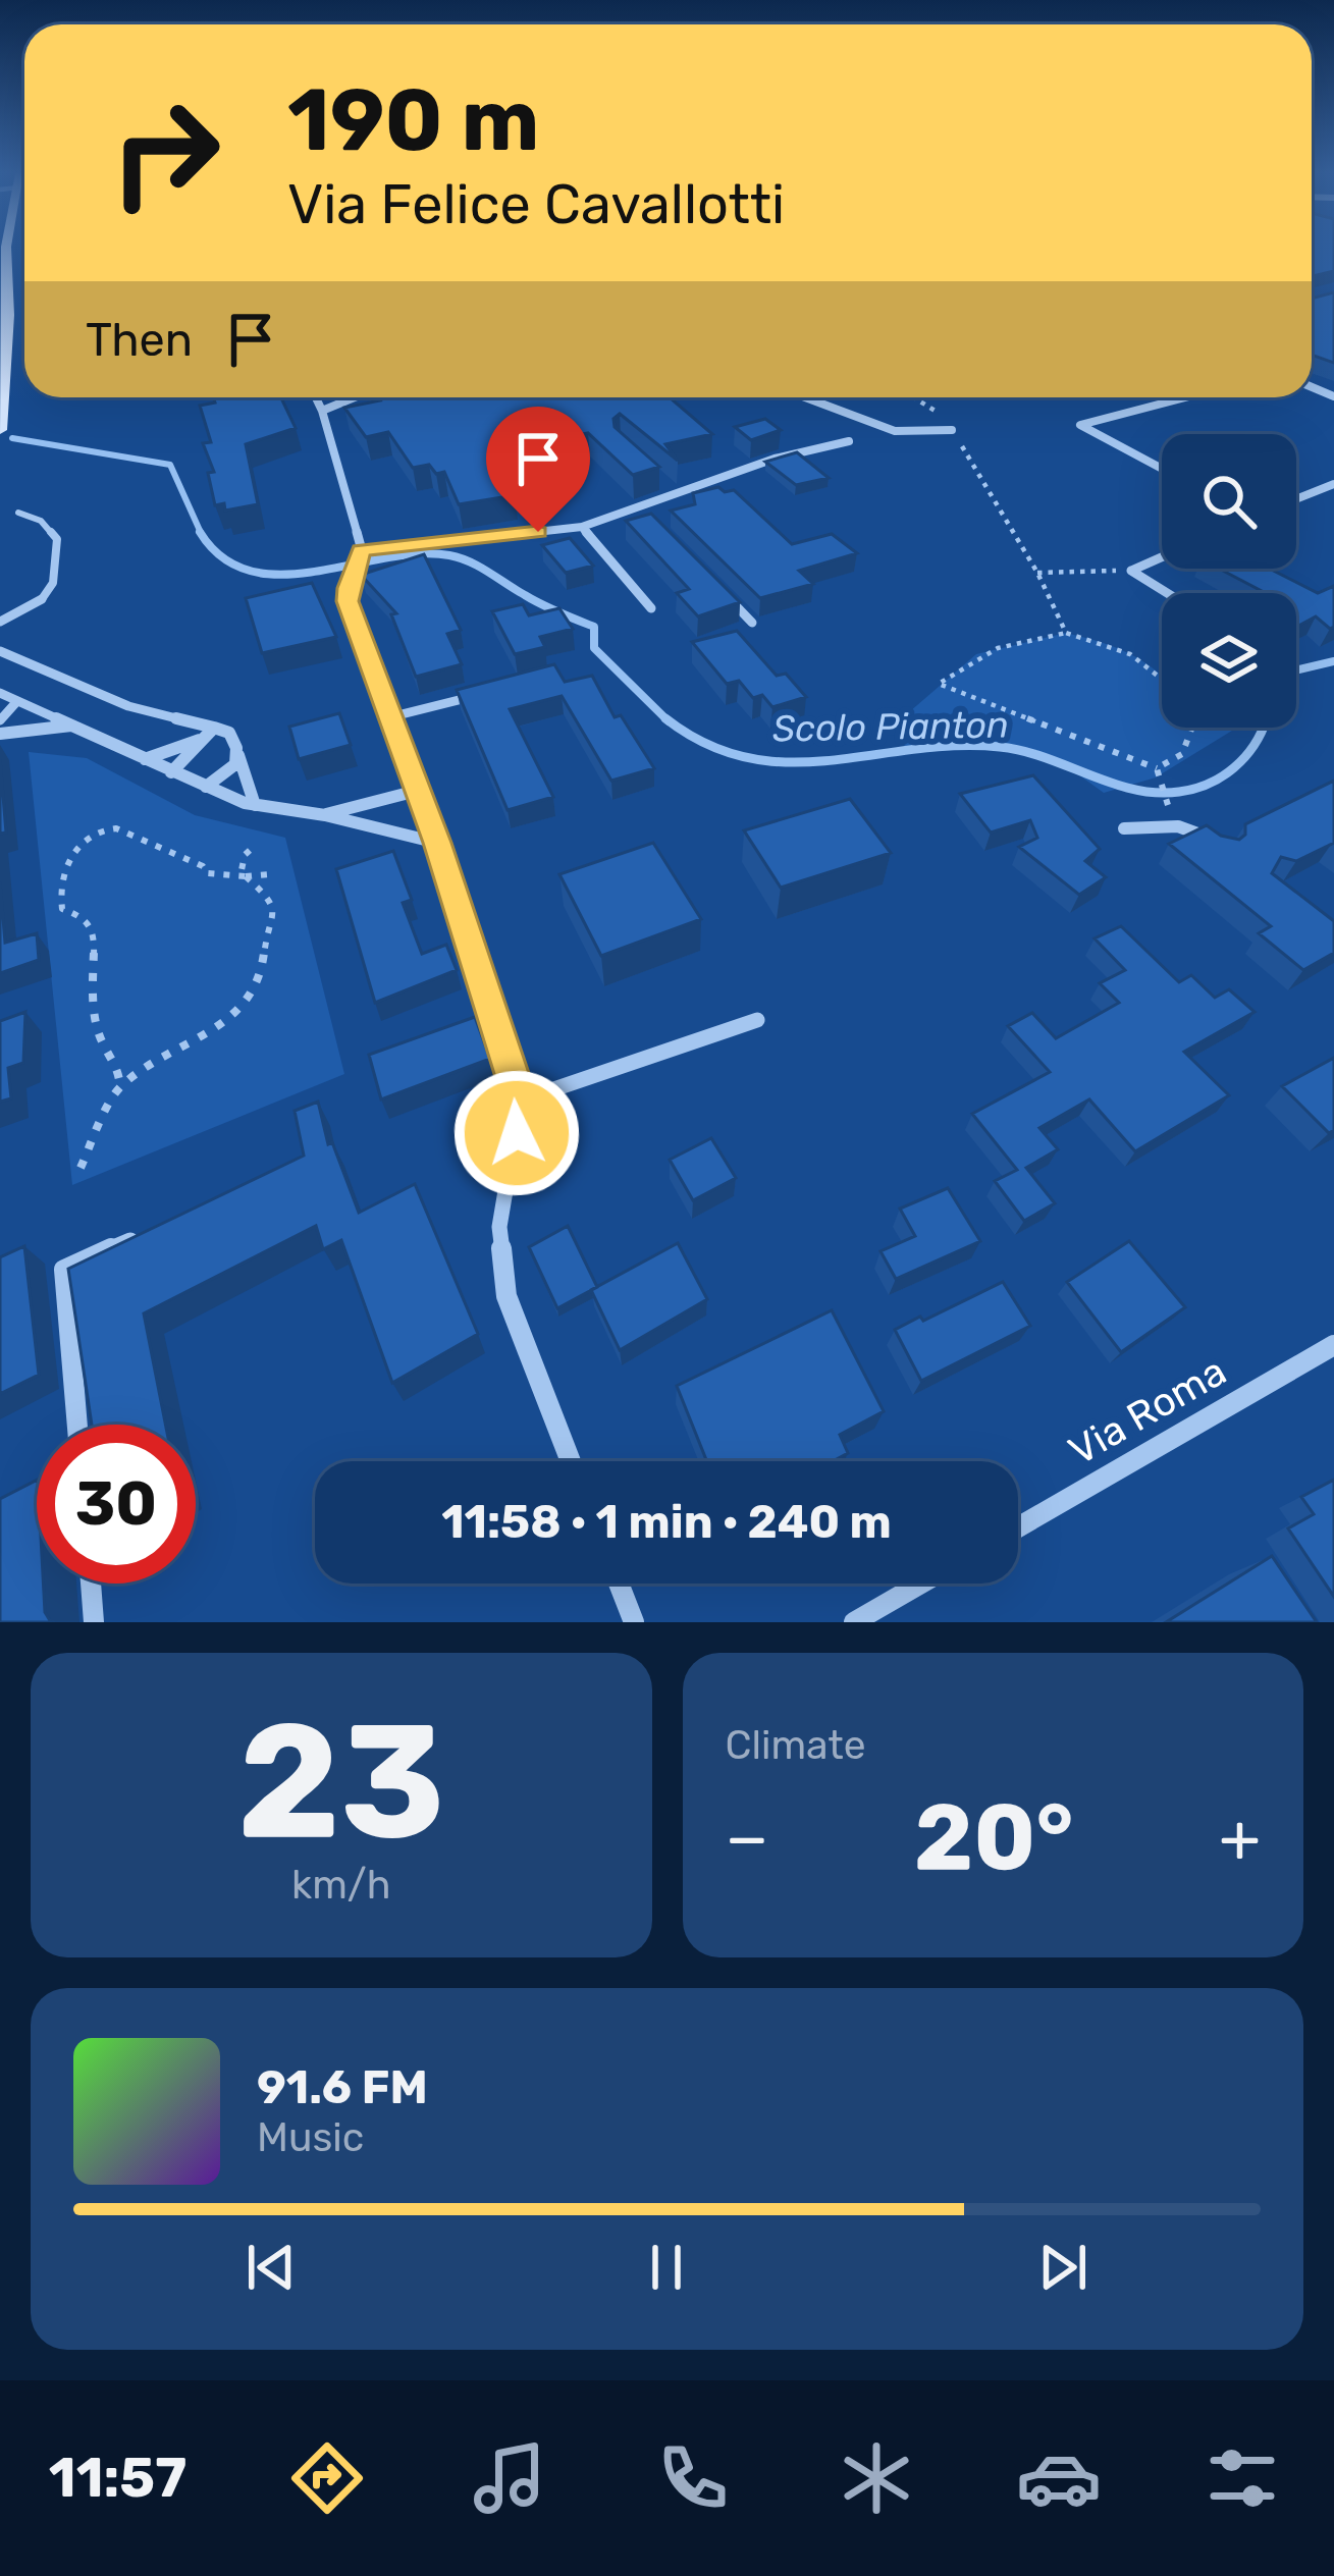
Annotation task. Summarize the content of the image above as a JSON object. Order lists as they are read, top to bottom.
{
  "streets": {
    "street": ["Via Roma"]
  },
  "water": ["Scolo Pianton"],
  "page": {
    "turn": ["190 m", "Via Felice Cavallotti"],
    "then": "Then",
    "limit": "30",
    "trip": "11:58 · 1 min · 240 m",
    "tile": [
      ["23", "km/h"],
      "Climate"
    ],
    "heat": ["−", "20°", "+"],
    "song": ["91.6 FM", "Music"],
    "tabs": "11:57"
  }
}
